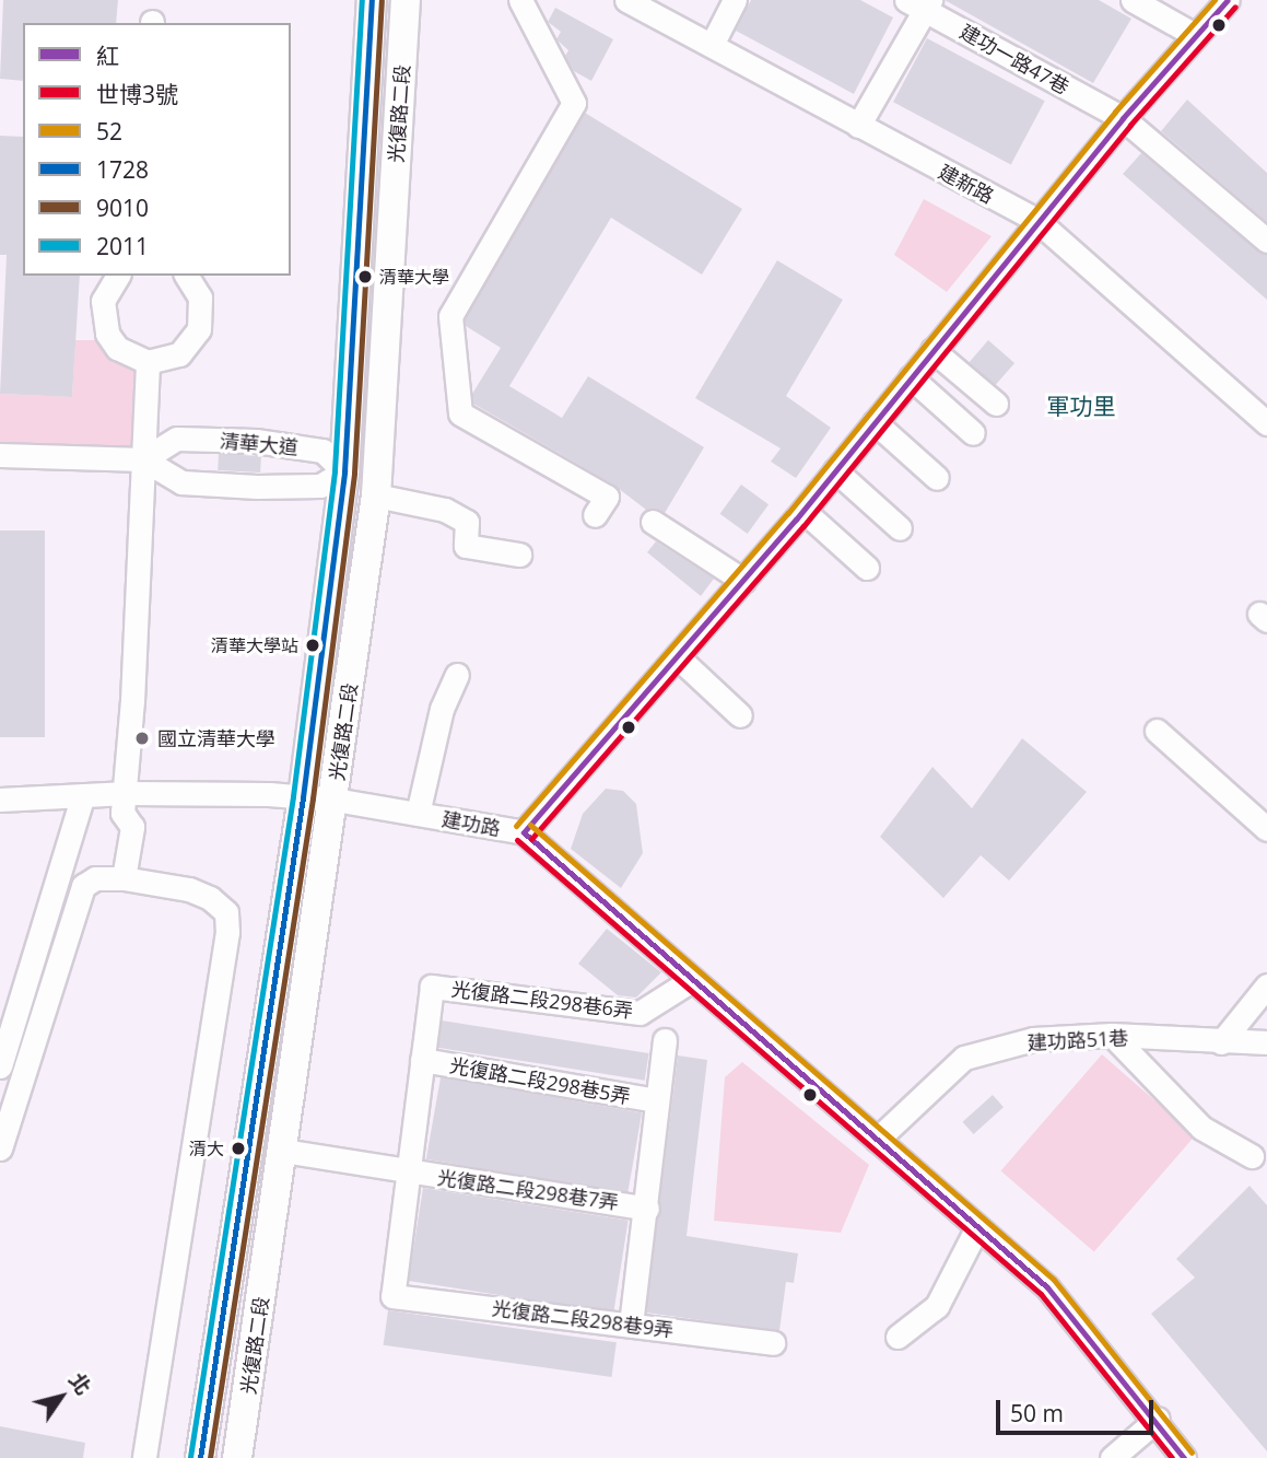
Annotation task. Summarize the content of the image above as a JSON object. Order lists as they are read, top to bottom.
{
  "streets": {
    "main road": ["光復路二段"],
    "street": [
      "建功一路47巷",
      "建新路",
      "清華大道",
      "建功路",
      "光復路二段298巷6弄",
      "建功路51巷",
      "光復路二段298巷5弄",
      "光復路二段298巷7弄",
      "光復路二段298巷9弄"
    ]
  },
  "crossings": [
    ["光復路二段", "清華大道"],
    ["光復路二段", "建功路"],
    ["光復路二段", "光復路二段298巷7弄"],
    ["建功路", "光復路二段298巷6弄"],
    ["建功路", "建功路51巷"],
    ["光復路二段298巷6弄", "光復路二段298巷5弄"],
    ["光復路二段298巷7弄", "光復路二段298巷9弄"]
  ],
  "districts": ["軍功里"],
  "places": [
    "清華大學",
    "清華大學站",
    "國立清華大學",
    "清大"
  ],
  "lines": [
    "transit line 紅",
    "transit line 52",
    "transit line 1728",
    "transit line 2011",
    "transit line 9010",
    "transit line 世博3號"
  ],
  "legend": [
    "紅",
    "世博3號",
    "52",
    "1728",
    "9010",
    "2011"
  ],
  "scale_bar": "50 m",
  "north": "top right"
}
